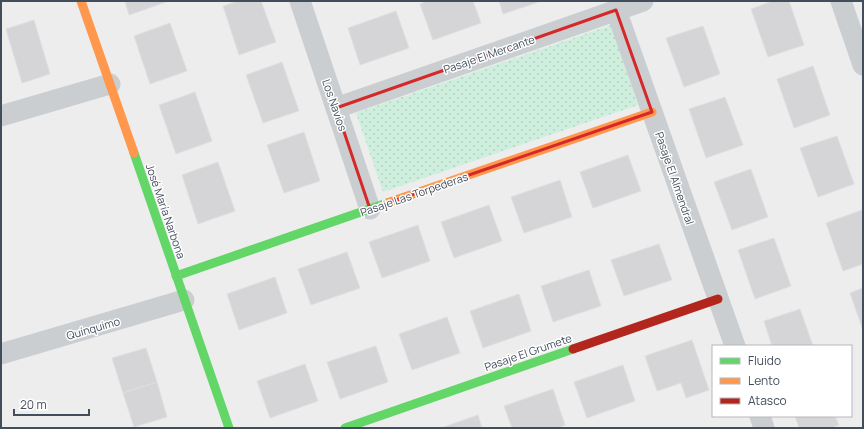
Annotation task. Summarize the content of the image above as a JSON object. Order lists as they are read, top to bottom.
{
  "streets": {
    "street": [
      "Pasaje El Mercante",
      "Los Navíos",
      "Pasaje El Almendral",
      "Pasaje Las Torpederas",
      "José María Narbona",
      "Quínquimo",
      "Pasaje El Grumete"
    ]
  },
  "crossings": [
    ["Pasaje El Mercante", "Los Navíos"],
    ["Pasaje El Mercante", "Pasaje El Almendral"],
    ["Los Navíos", "Pasaje Las Torpederas"],
    ["Pasaje El Almendral", "Pasaje Las Torpederas"],
    ["Pasaje El Almendral", "Pasaje El Grumete"],
    ["Pasaje Las Torpederas", "José María Narbona"],
    ["José María Narbona", "Quínquimo"]
  ],
  "legend": ["Fluido", "Lento", "Atasco"],
  "scale_bar": "20 m"
}
